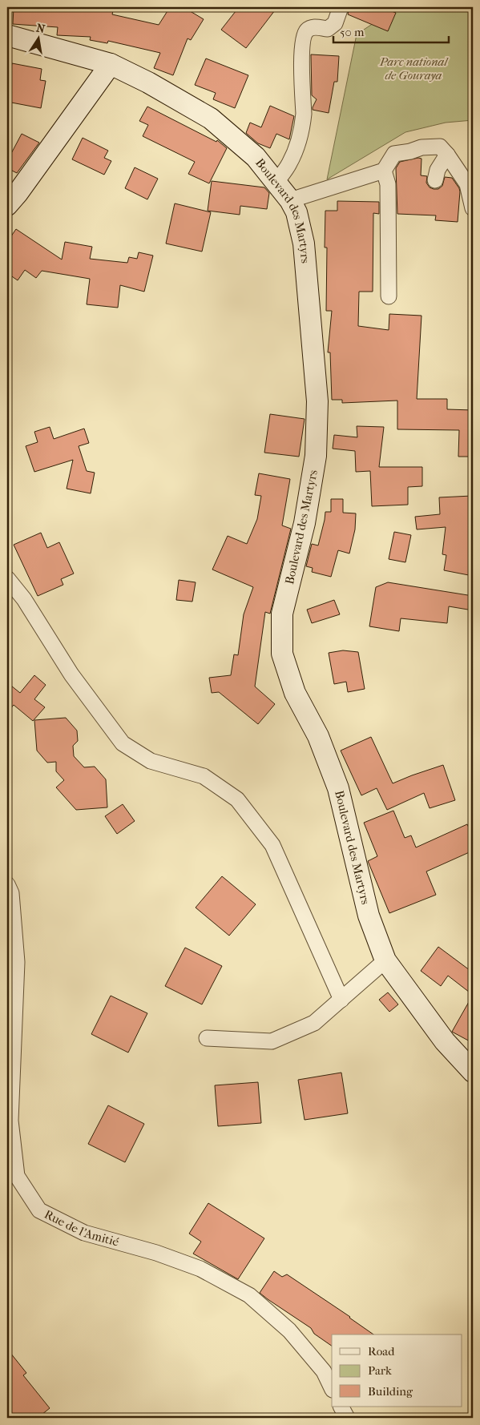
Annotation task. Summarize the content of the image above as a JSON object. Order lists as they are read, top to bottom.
{
  "streets": {
    "main road": ["Boulevard des Martyrs"],
    "street": ["Rue de l'Amitié"]
  },
  "parks": ["Parc national de Gouraya"],
  "legend": ["Road", "Park", "Building"],
  "scale_bar": "50 m",
  "north": "top"
}
